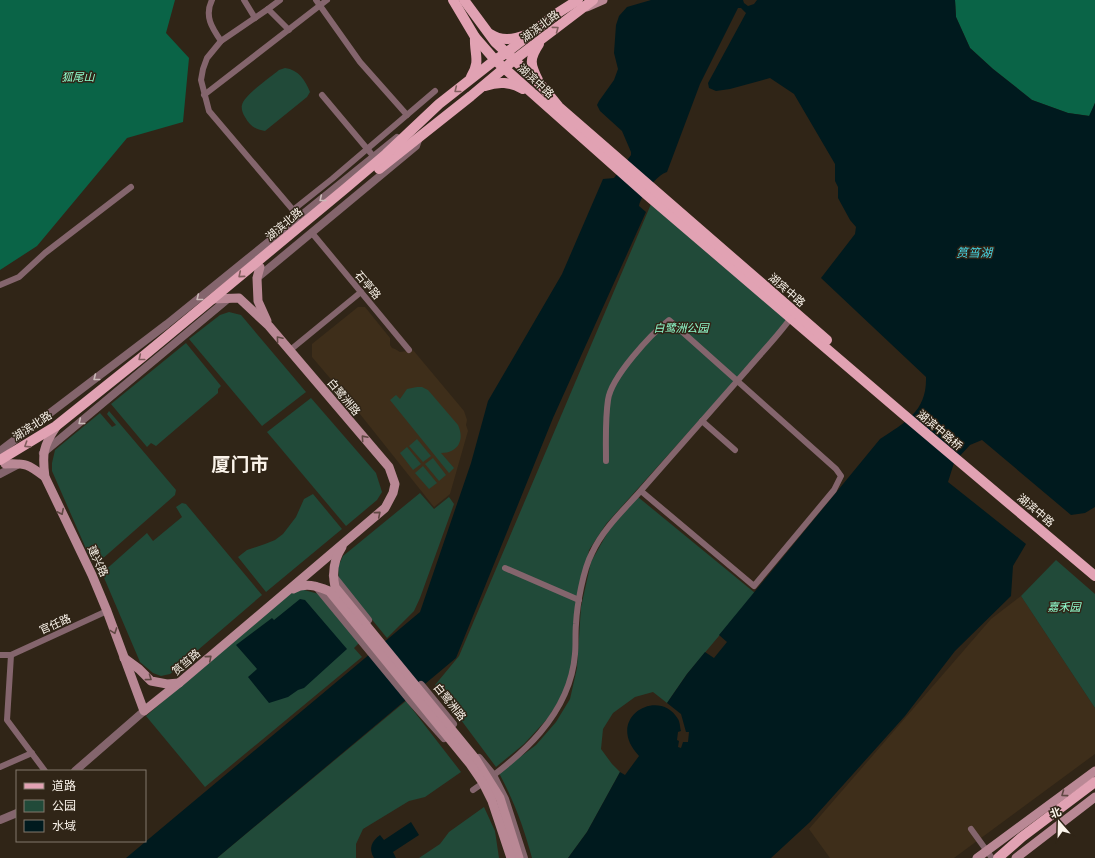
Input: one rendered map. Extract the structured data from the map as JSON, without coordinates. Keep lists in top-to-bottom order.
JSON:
{
  "streets": {
    "main road": [
      "湖滨北路",
      "湖滨中路",
      "湖宾中路",
      "白鹭洲路",
      "湖滨中路桥",
      "建兴路",
      "筼筜路"
    ],
    "street": ["石亭路", "官任路"]
  },
  "crossings": [
    ["湖滨北路", "湖滨中路"],
    ["湖滨北路", "白鹭洲路"],
    ["湖滨北路", "建兴路"],
    ["湖滨中路", "湖宾中路"],
    ["湖滨中路", "湖滨中路桥"],
    ["湖宾中路", "湖滨中路桥"],
    ["白鹭洲路", "筼筜路"],
    ["建兴路", "官任路"],
    ["建兴路", "筼筜路"]
  ],
  "one_way": ["建兴路", "筼筜路"],
  "districts": ["厦门市"],
  "water": ["筼筜湖"],
  "parks": ["狐尾山", "白鹭洲公园", "嘉禾园"],
  "legend": ["道路", "公园", "水域"],
  "north": "top"
}
